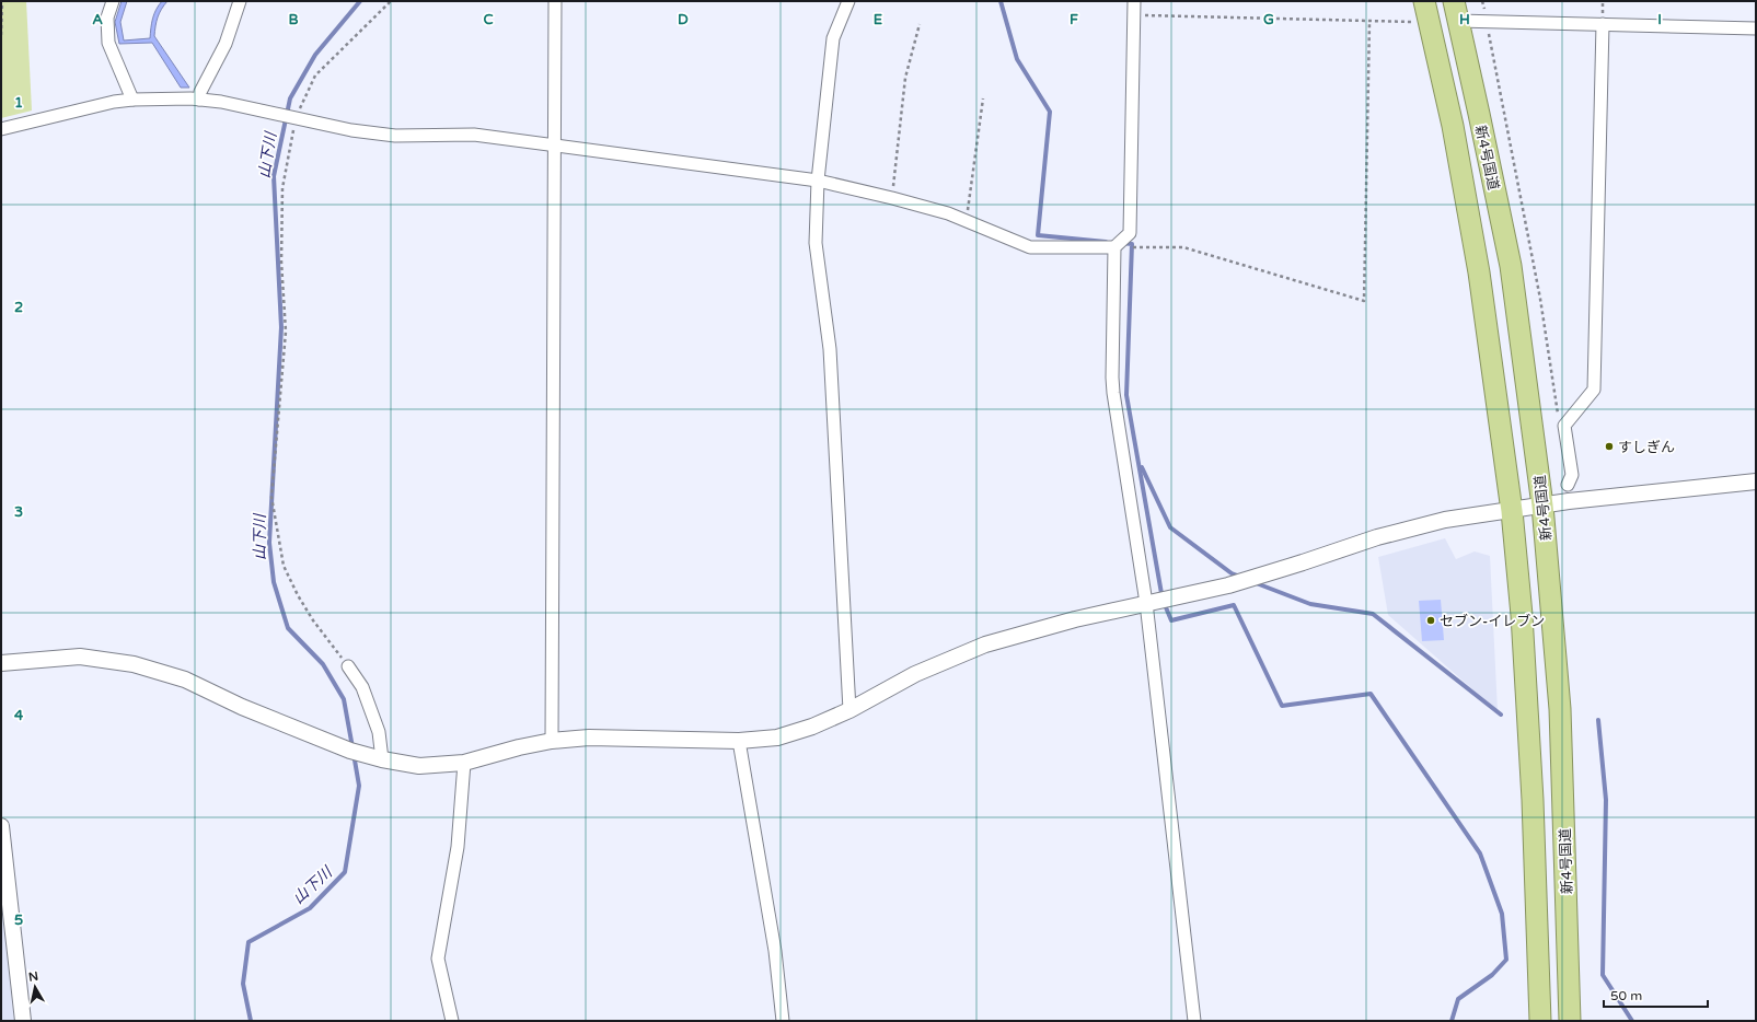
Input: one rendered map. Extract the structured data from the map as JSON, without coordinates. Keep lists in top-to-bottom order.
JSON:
{
  "streets": {
    "highway": ["新4号国道"]
  },
  "water": ["山下川"],
  "places": ["すしぎん", "セブン-イレブン"],
  "scale_bar": "50 m",
  "north": "top",
  "grid": {
    "columns": [
      "A",
      "B",
      "C",
      "D",
      "E",
      "F",
      "G",
      "H",
      "I"
    ],
    "rows": [
      "1",
      "2",
      "3",
      "4",
      "5"
    ]
  }
}
